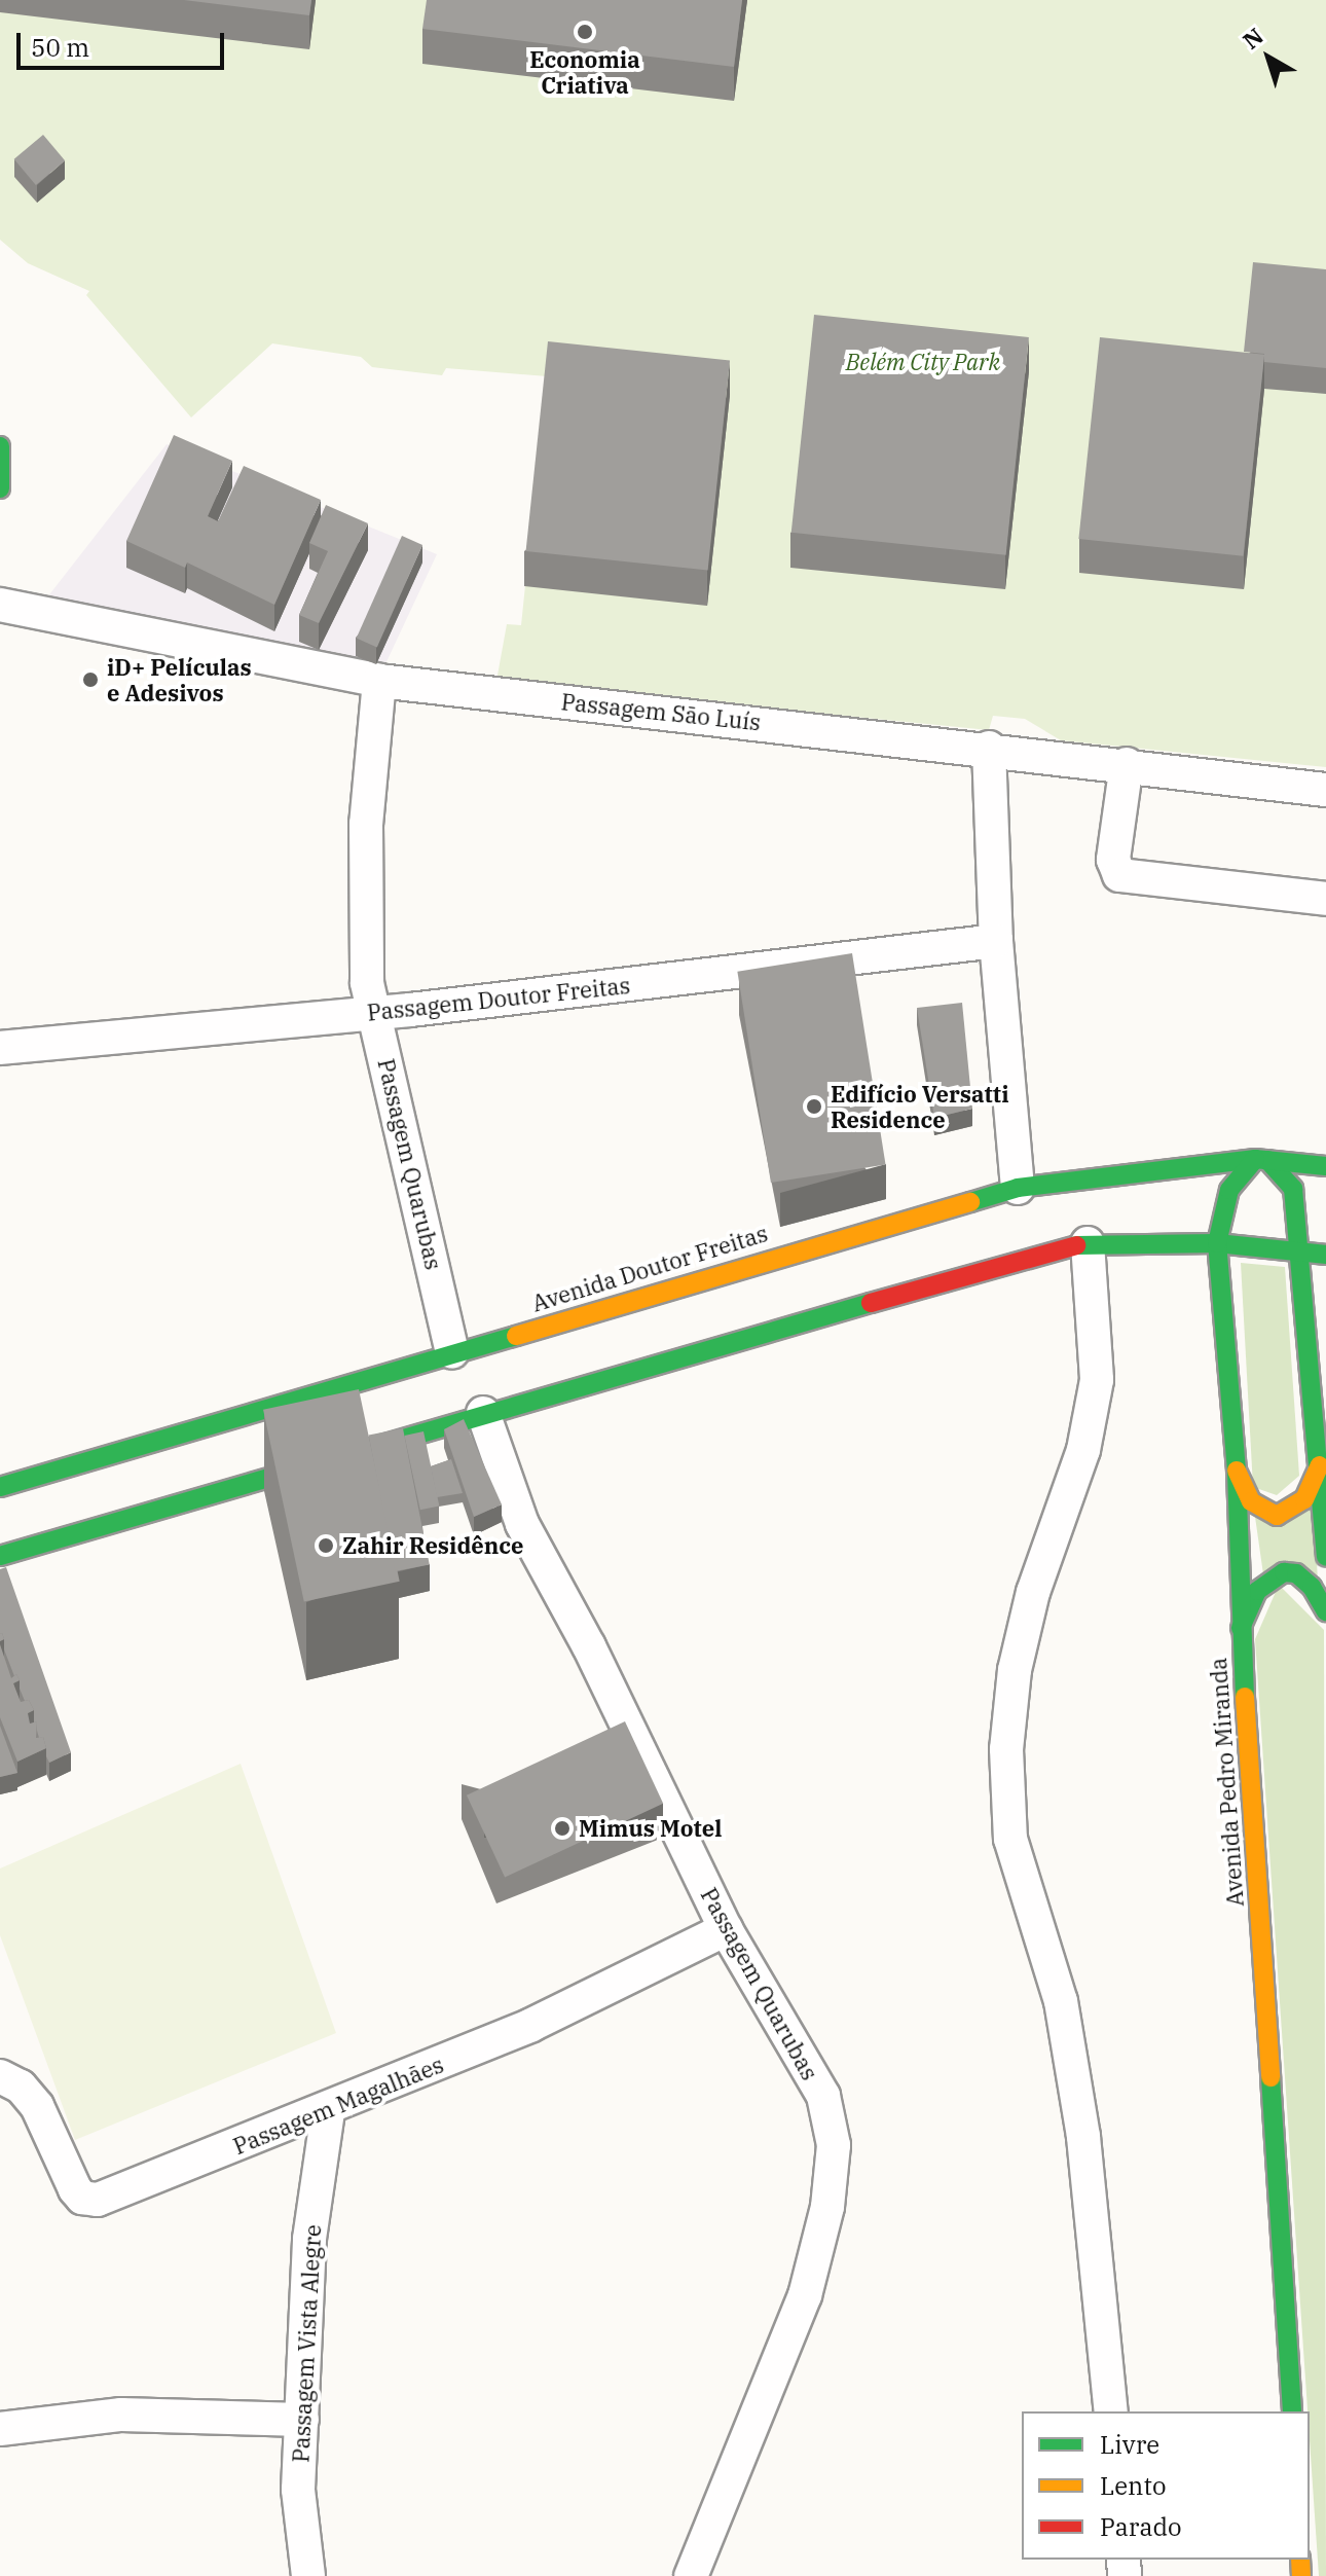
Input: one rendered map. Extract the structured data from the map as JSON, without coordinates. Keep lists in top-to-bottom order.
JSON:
{
  "streets": {
    "main road": ["Avenida Doutor Freitas", "Avenida Pedro Miranda"],
    "street": [
      "Passagem São Luís",
      "Passagem Doutor Freitas",
      "Passagem Quarubas",
      "Passagem Magalhães",
      "Passagem Vista Alegre"
    ]
  },
  "crossings": [
    ["Passagem São Luís", "Passagem Quarubas"],
    ["Passagem Doutor Freitas", "Passagem Quarubas"],
    ["Passagem Quarubas", "Avenida Doutor Freitas"],
    ["Passagem Quarubas", "Passagem Magalhães"],
    ["Avenida Doutor Freitas", "Avenida Pedro Miranda"],
    ["Passagem Magalhães", "Passagem Vista Alegre"]
  ],
  "parks": ["Belém City Park"],
  "places": [
    "Economia Criativa",
    "iD+ Películas e Adesivos",
    "Edifício Versatti Residence",
    "Zahir Residênce",
    "Mimus Motel"
  ],
  "legend": ["Livre", "Lento", "Parado"],
  "scale_bar": "50 m",
  "north": "top left"
}
